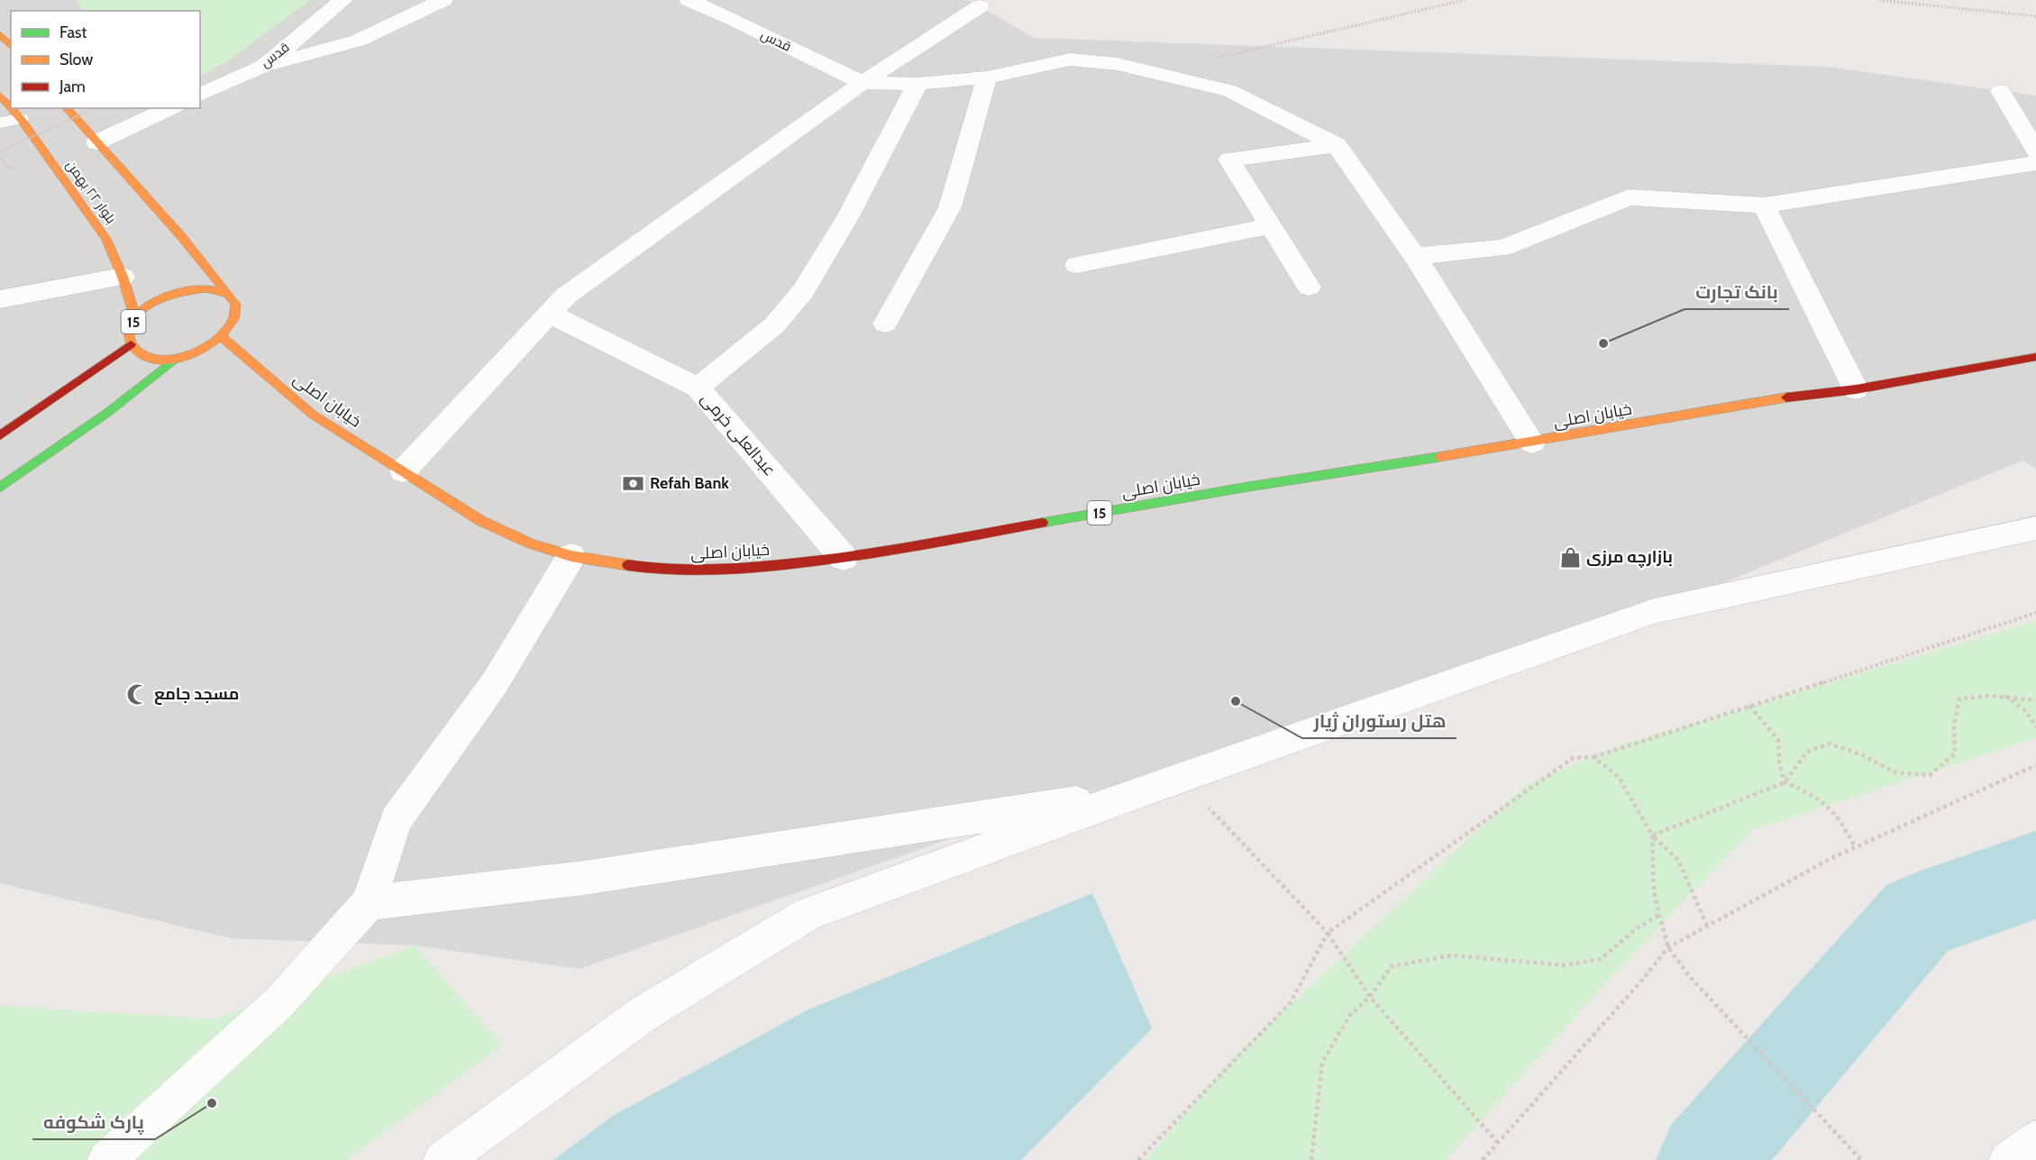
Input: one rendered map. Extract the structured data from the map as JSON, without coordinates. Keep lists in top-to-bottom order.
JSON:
{
  "streets": {
    "main road": ["بلوار ۲۲ بهمن", "15", "خیابان اصلی"],
    "street": ["قدس", "عبدالعلی خرمی"]
  },
  "crossings": [
    ["بلوار ۲۲ بهمن", "15"],
    ["بلوار ۲۲ بهمن", "خیابان اصلی"],
    ["15", "خیابان اصلی"],
    ["خیابان اصلی", "عبدالعلی خرمی"]
  ],
  "places": {
    "other": ["بانک تجارت", "هتل رستوران ژیار", "پارک شکوفه"],
    "bank": ["Refah Bank"],
    "shop": ["بازارچه مرزی"],
    "mosque": ["مسجد جامع"]
  },
  "legend": ["Fast", "Slow", "Jam"]
}
